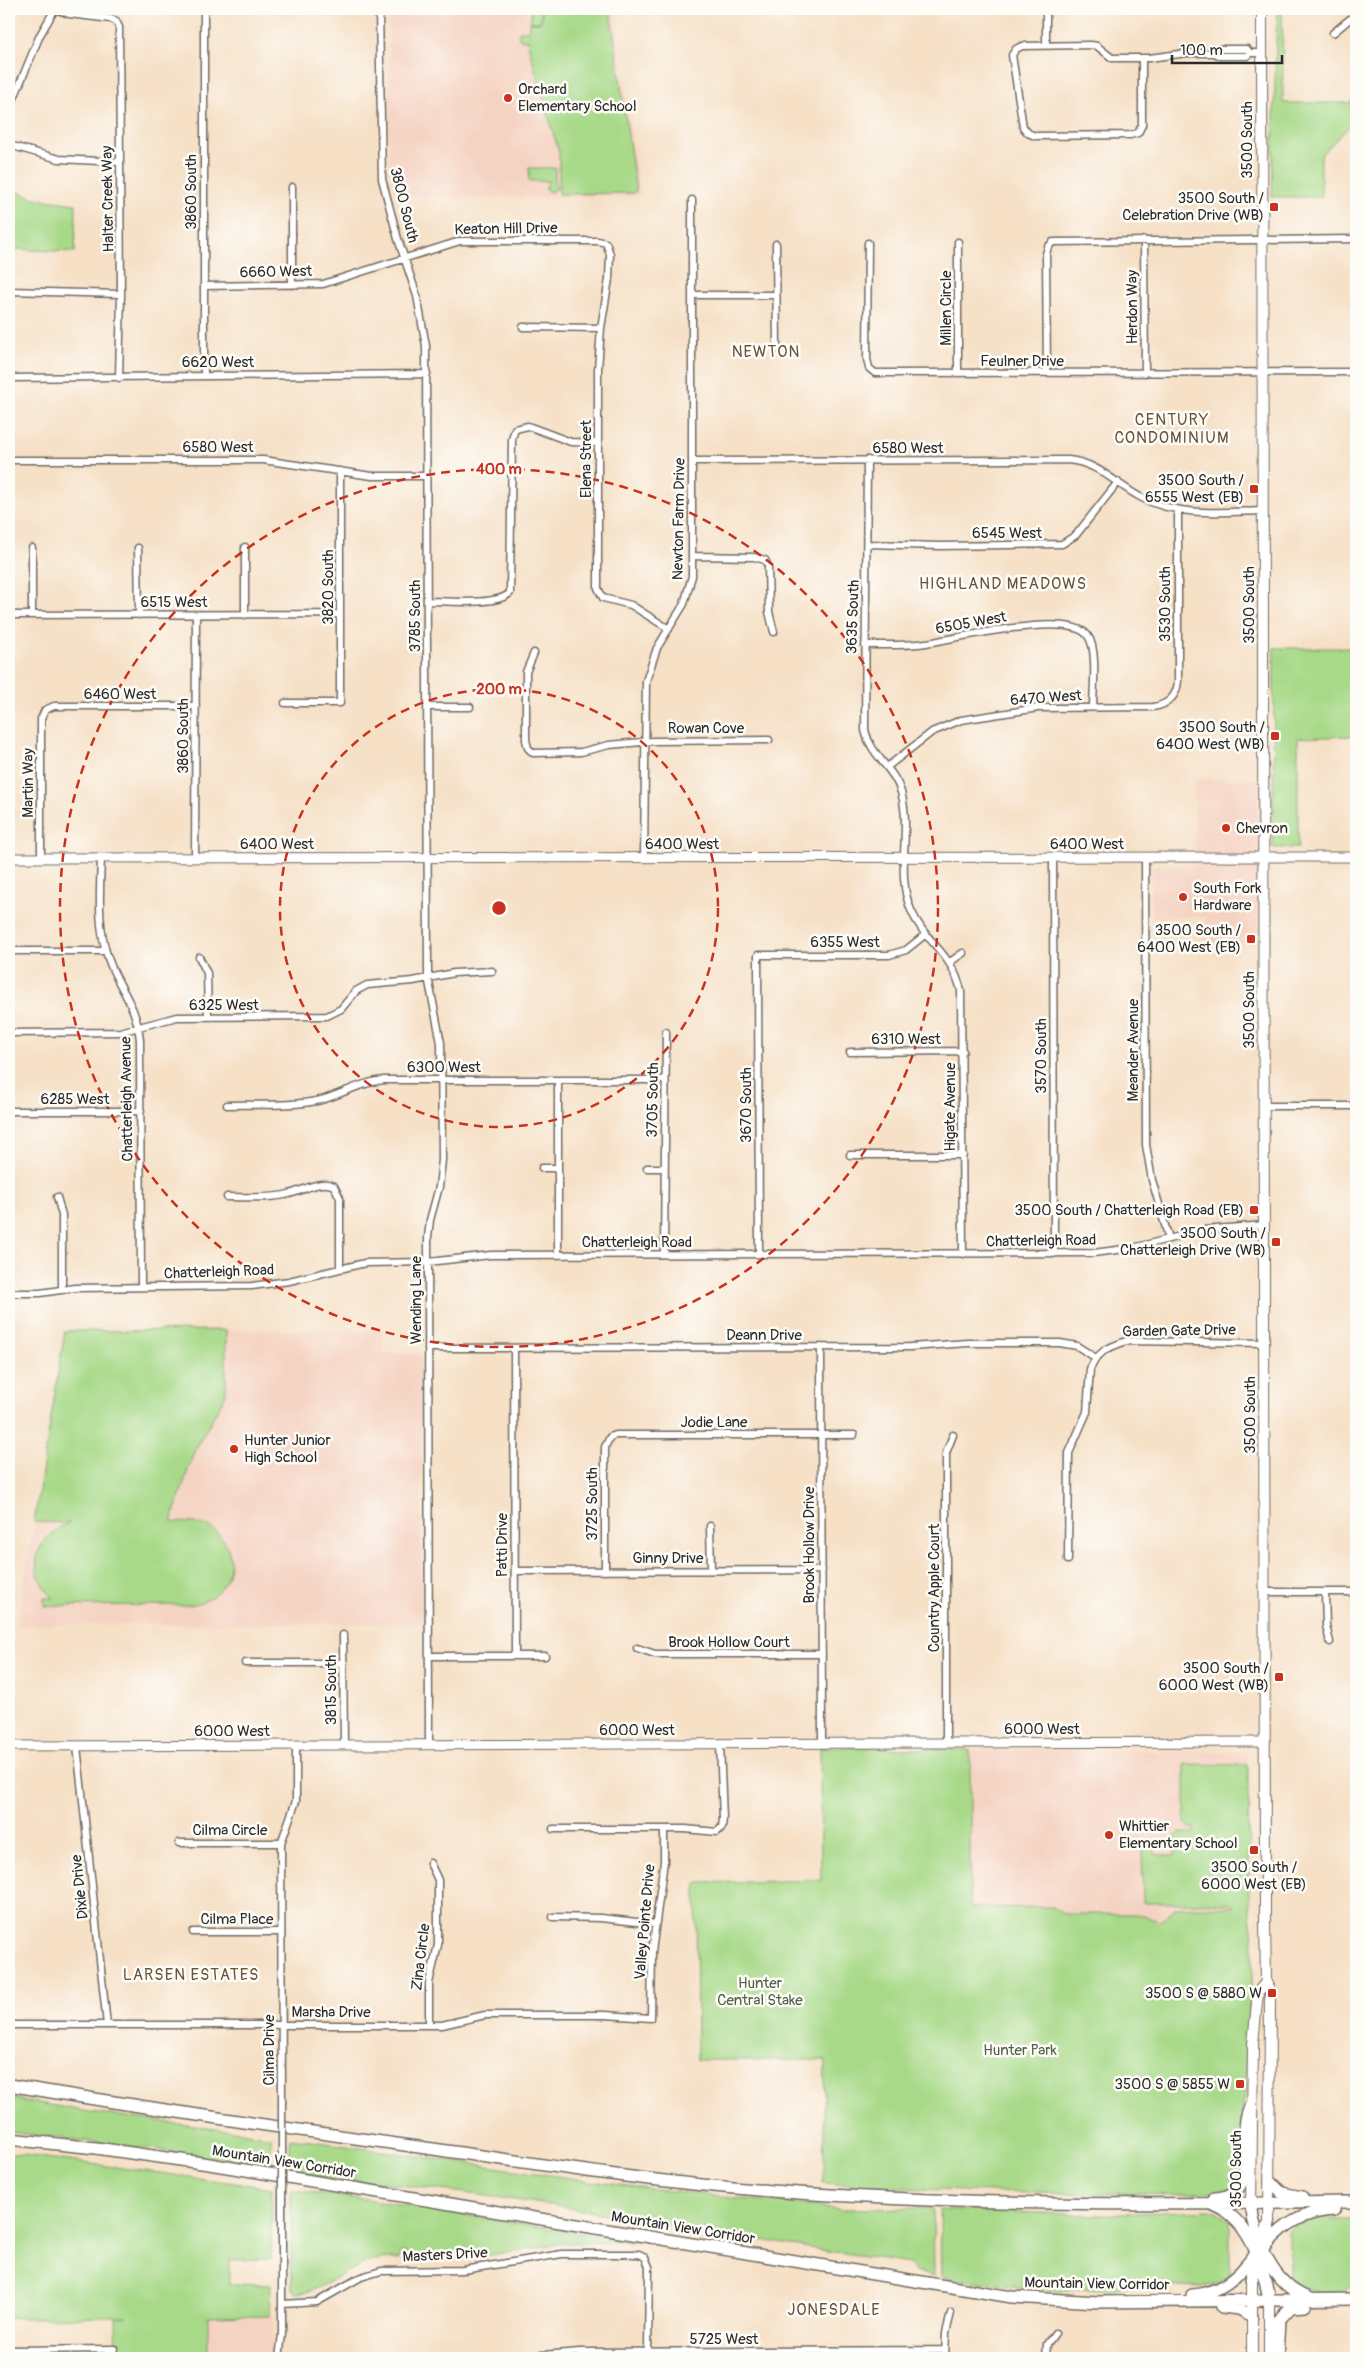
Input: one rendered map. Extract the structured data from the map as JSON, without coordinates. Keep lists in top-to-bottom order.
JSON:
{
  "streets": {
    "highway": ["Mountain View Corridor"],
    "main road": ["3500 South"],
    "street": [
      "3860 South",
      "Halter Creek Way",
      "3800 South",
      "Keaton Hill Drive",
      "6660 West",
      "Herdon Way",
      "Millen Circle",
      "Feulner Drive",
      "6620 West",
      "6580 West",
      "Elena Street",
      "Newton Farm Drive",
      "6545 West",
      "3820 South",
      "6515 West",
      "3530 South",
      "3785 South",
      "3635 South",
      "6505 West",
      "6460 West",
      "6470 West",
      "Rowan Cove",
      "Martin Way",
      "6400 West",
      "6355 West",
      "6325 West",
      "6310 West",
      "Meander Avenue",
      "3570 South",
      "6300 West",
      "6285 West",
      "Chatterleigh Avenue",
      "3705 South",
      "3670 South",
      "Higate Avenue",
      "Chatterleigh Road",
      "Wending Lane",
      "Garden Gate Drive",
      "Deann Drive",
      "Jodie Lane",
      "3725 South",
      "Patti Drive",
      "Brook Hollow Drive",
      "Ginny Drive",
      "Country Apple Court",
      "Brook Hollow Court",
      "3815 South",
      "6000 West",
      "Cilma Circle",
      "Dixie Drive",
      "Cilma Place",
      "Valley Pointe Drive",
      "Zina Circle",
      "Marsha Drive",
      "Cilma Drive",
      "Masters Drive",
      "5725 West"
    ]
  },
  "crossings": [
    ["3500 South", "Feulner Drive"],
    ["3500 South", "6580 West"],
    ["3500 South", "6400 West"],
    ["3500 South", "Chatterleigh Road"],
    ["3500 South", "Garden Gate Drive"],
    ["3500 South", "6000 West"],
    ["3860 South", "6660 West"],
    ["3860 South", "6620 West"],
    ["3860 South", "6515 West"],
    ["3860 South", "6460 West"],
    ["3860 South", "6400 West"],
    ["Halter Creek Way", "6620 West"],
    ["3800 South", "Keaton Hill Drive"],
    ["3800 South", "6660 West"],
    ["3800 South", "6620 West"],
    ["3800 South", "3785 South"],
    ["Keaton Hill Drive", "6660 West"],
    ["Keaton Hill Drive", "Elena Street"],
    ["Herdon Way", "Feulner Drive"],
    ["Millen Circle", "Feulner Drive"],
    ["6620 West", "3785 South"],
    ["6580 West", "Newton Farm Drive"],
    ["6580 West", "6545 West"],
    ["6580 West", "3820 South"],
    ["6580 West", "3530 South"],
    ["6580 West", "3785 South"],
    ["6580 West", "3635 South"],
    ["Elena Street", "Newton Farm Drive"],
    ["Newton Farm Drive", "Rowan Cove"],
    ["Newton Farm Drive", "6400 West"],
    ["6545 West", "3635 South"],
    ["3820 South", "6515 West"],
    ["3530 South", "6470 West"],
    ["3785 South", "6400 West"],
    ["3785 South", "Wending Lane"],
    ["3635 South", "6505 West"],
    ["3635 South", "6470 West"],
    ["3635 South", "6400 West"],
    ["3635 South", "Higate Avenue"],
    ["6505 West", "6470 West"],
    ["6460 West", "Martin Way"],
    ["Martin Way", "6400 West"],
    ["6400 West", "Meander Avenue"],
    ["6400 West", "3570 South"],
    ["6400 West", "Chatterleigh Avenue"],
    ["6400 West", "Higate Avenue"],
    ["6400 West", "Wending Lane"],
    ["6355 West", "3670 South"],
    ["6355 West", "Higate Avenue"],
    ["6325 West", "Chatterleigh Avenue"],
    ["6325 West", "Wending Lane"],
    ["6310 West", "Higate Avenue"],
    ["Meander Avenue", "Chatterleigh Road"],
    ["3570 South", "Chatterleigh Road"],
    ["6300 West", "3705 South"],
    ["6300 West", "Wending Lane"],
    ["6285 West", "Chatterleigh Avenue"],
    ["Chatterleigh Avenue", "Chatterleigh Road"],
    ["3705 South", "Chatterleigh Road"],
    ["3670 South", "Chatterleigh Road"],
    ["Higate Avenue", "Chatterleigh Road"],
    ["Chatterleigh Road", "Wending Lane"],
    ["Wending Lane", "Deann Drive"],
    ["Wending Lane", "6000 West"],
    ["Garden Gate Drive", "Deann Drive"],
    ["Deann Drive", "Patti Drive"],
    ["Deann Drive", "Brook Hollow Drive"],
    ["Jodie Lane", "3725 South"],
    ["Jodie Lane", "Brook Hollow Drive"],
    ["3725 South", "Ginny Drive"],
    ["Patti Drive", "Ginny Drive"],
    ["Brook Hollow Drive", "Ginny Drive"],
    ["Brook Hollow Drive", "Brook Hollow Court"],
    ["Brook Hollow Drive", "6000 West"],
    ["Country Apple Court", "6000 West"],
    ["3815 South", "6000 West"],
    ["6000 West", "Dixie Drive"],
    ["6000 West", "Cilma Drive"],
    ["Cilma Circle", "Cilma Drive"],
    ["Dixie Drive", "Marsha Drive"],
    ["Cilma Place", "Cilma Drive"],
    ["Valley Pointe Drive", "Marsha Drive"],
    ["Zina Circle", "Marsha Drive"],
    ["Marsha Drive", "Cilma Drive"],
    ["Cilma Drive", "Masters Drive"],
    ["Masters Drive", "5725 West"]
  ],
  "districts": [
    "NEWTON",
    "CENTURY CONDOMINIUM",
    "HIGHLAND MEADOWS",
    "LARSEN ESTATES",
    "JONESDALE"
  ],
  "parks": ["Hunter Central Stake", "Hunter Park"],
  "places": {
    "other": [
      "Orchard Elementary School",
      "Chevron",
      "South Fork Hardware",
      "Hunter Junior High School",
      "Whittier Elementary School"
    ],
    "transit": [
      "3500 South / Celebration Drive (WB)",
      "3500 South / 6555 West (EB)",
      "3500 South / 6400 West (WB)",
      "3500 South / 6400 West (EB)",
      "3500 South / Chatterleigh Road (EB)",
      "3500 South / Chatterleigh Drive (WB)",
      "3500 South / 6000 West (WB)",
      "3500 South / 6000 West (EB)",
      "3500 S @ 5880 W",
      "3500 S @ 5855 W"
    ]
  },
  "scale_bar": "100 m",
  "rings": ["400 m", "200 m"]
}
